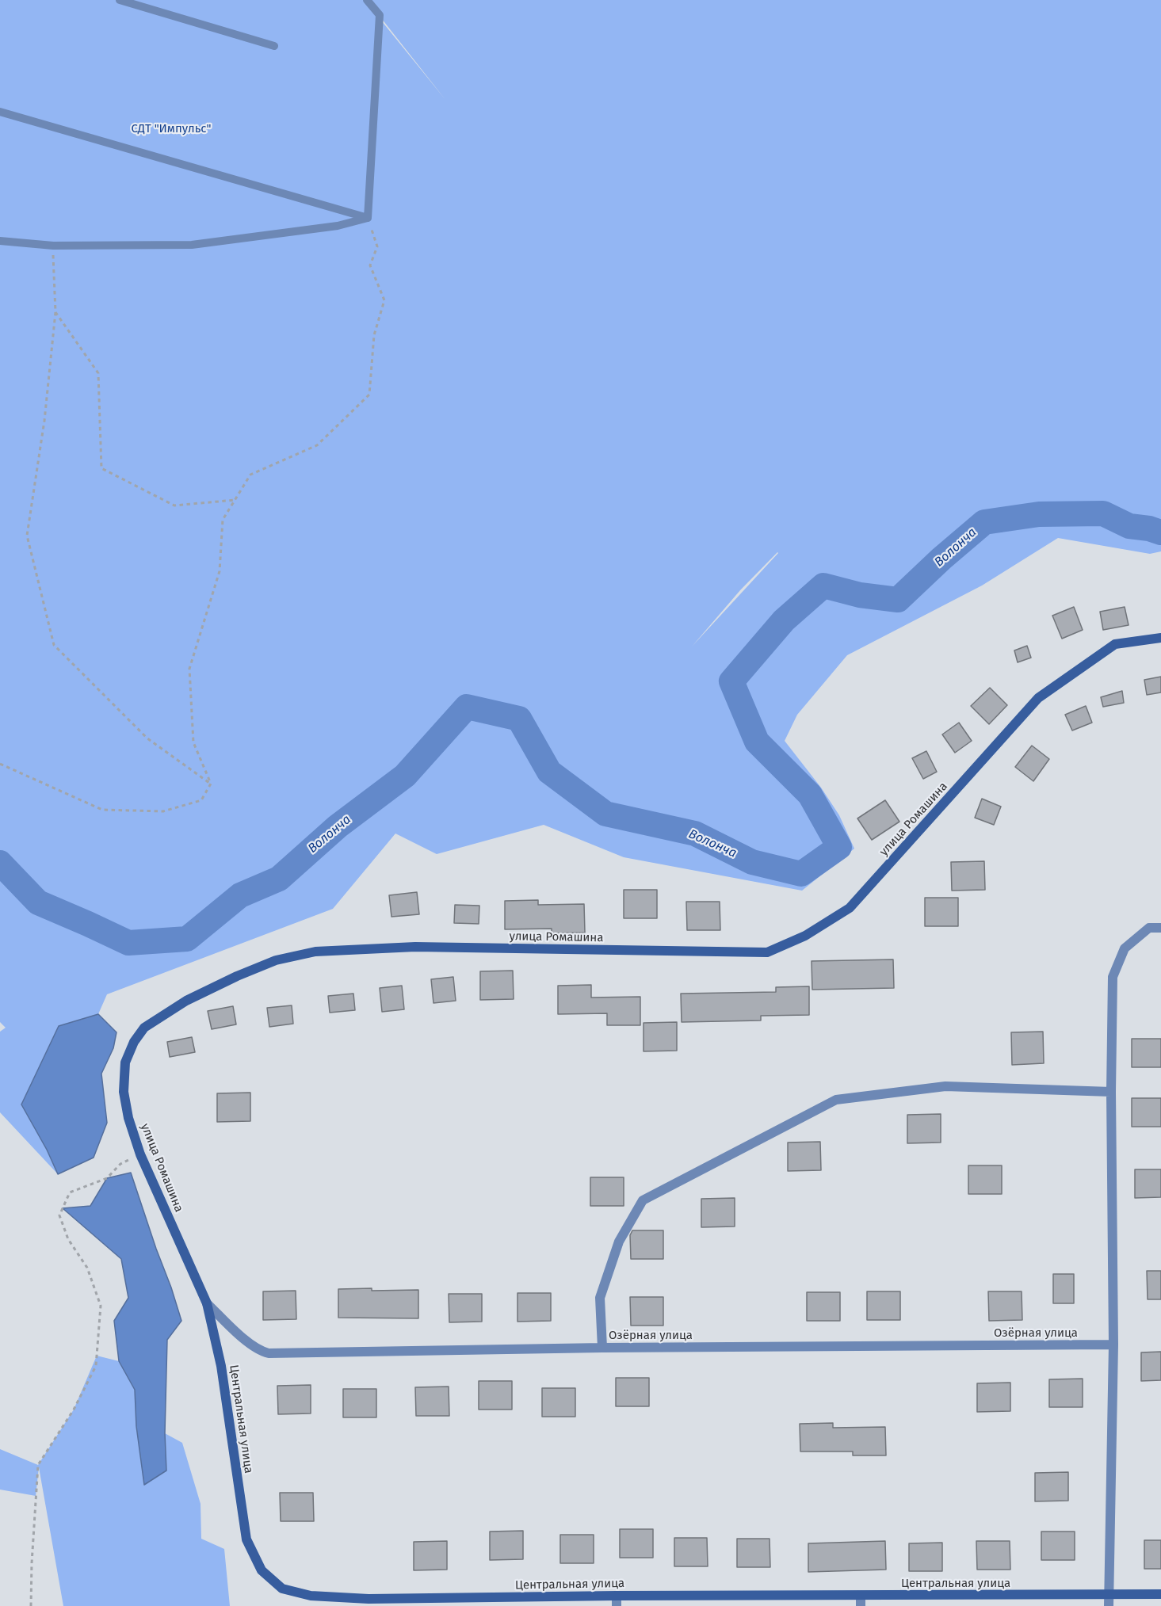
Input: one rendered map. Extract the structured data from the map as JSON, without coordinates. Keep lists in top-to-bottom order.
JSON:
{
  "streets": {
    "street": ["улица Ромашина", "Озёрная улица", "Центральная улица"]
  },
  "crossings": [
    ["улица Ромашина", "Озёрная улица"],
    ["улица Ромашина", "Центральная улица"],
    ["Озёрная улица", "Центральная улица"]
  ],
  "water": ["Волонча"],
  "parks": ["СДТ \"Импульс\""]
}
